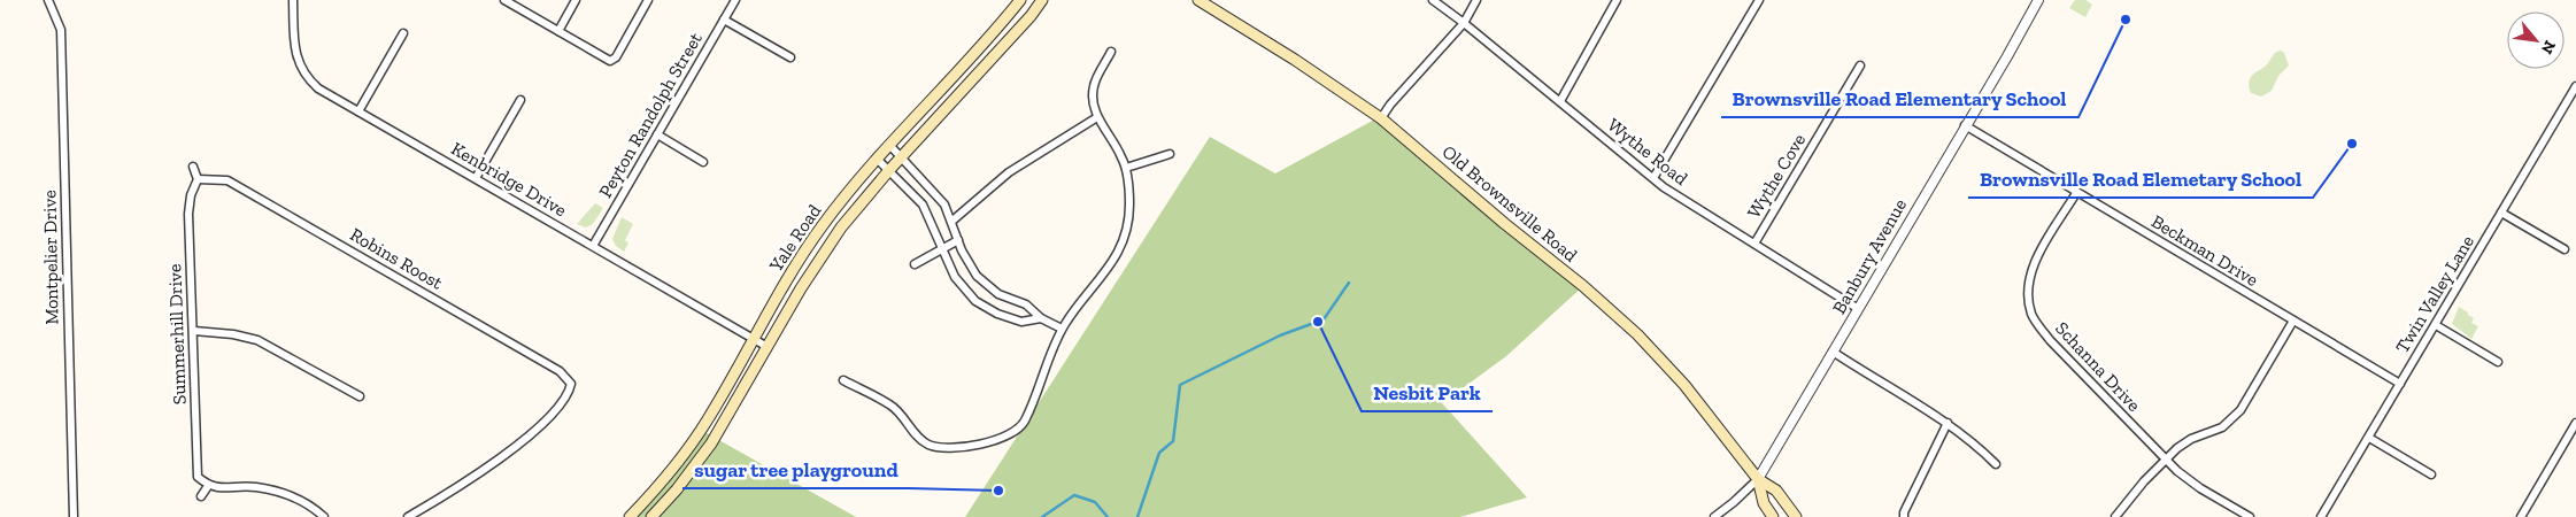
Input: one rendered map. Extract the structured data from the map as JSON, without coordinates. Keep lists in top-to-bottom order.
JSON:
{
  "streets": {
    "main road": ["Old Brownsville Road", "Yale Road"],
    "street": [
      "Peyton Randolph Street",
      "Wythe Road",
      "Wythe Cove",
      "Kenbridge Drive",
      "Beckman Drive",
      "Banbury Avenue",
      "Montpelier Drive",
      "Robins Roost",
      "Twin Valley Lane",
      "Summerhill Drive",
      "Schanna Drive"
    ]
  },
  "crossings": [
    ["Peyton Randolph Street", "Kenbridge Drive"],
    ["Wythe Road", "Wythe Cove"],
    ["Wythe Road", "Banbury Avenue"],
    ["Kenbridge Drive", "Yale Road"],
    ["Old Brownsville Road", "Banbury Avenue"],
    ["Beckman Drive", "Banbury Avenue"],
    ["Beckman Drive", "Twin Valley Lane"],
    ["Beckman Drive", "Schanna Drive"],
    ["Robins Roost", "Summerhill Drive"]
  ],
  "places": [
    "Brownsville Road Elementary School",
    "Brownsville Road Elemetary School",
    "Nesbit Park",
    "sugar tree playground"
  ],
  "north": "bottom right"
}
